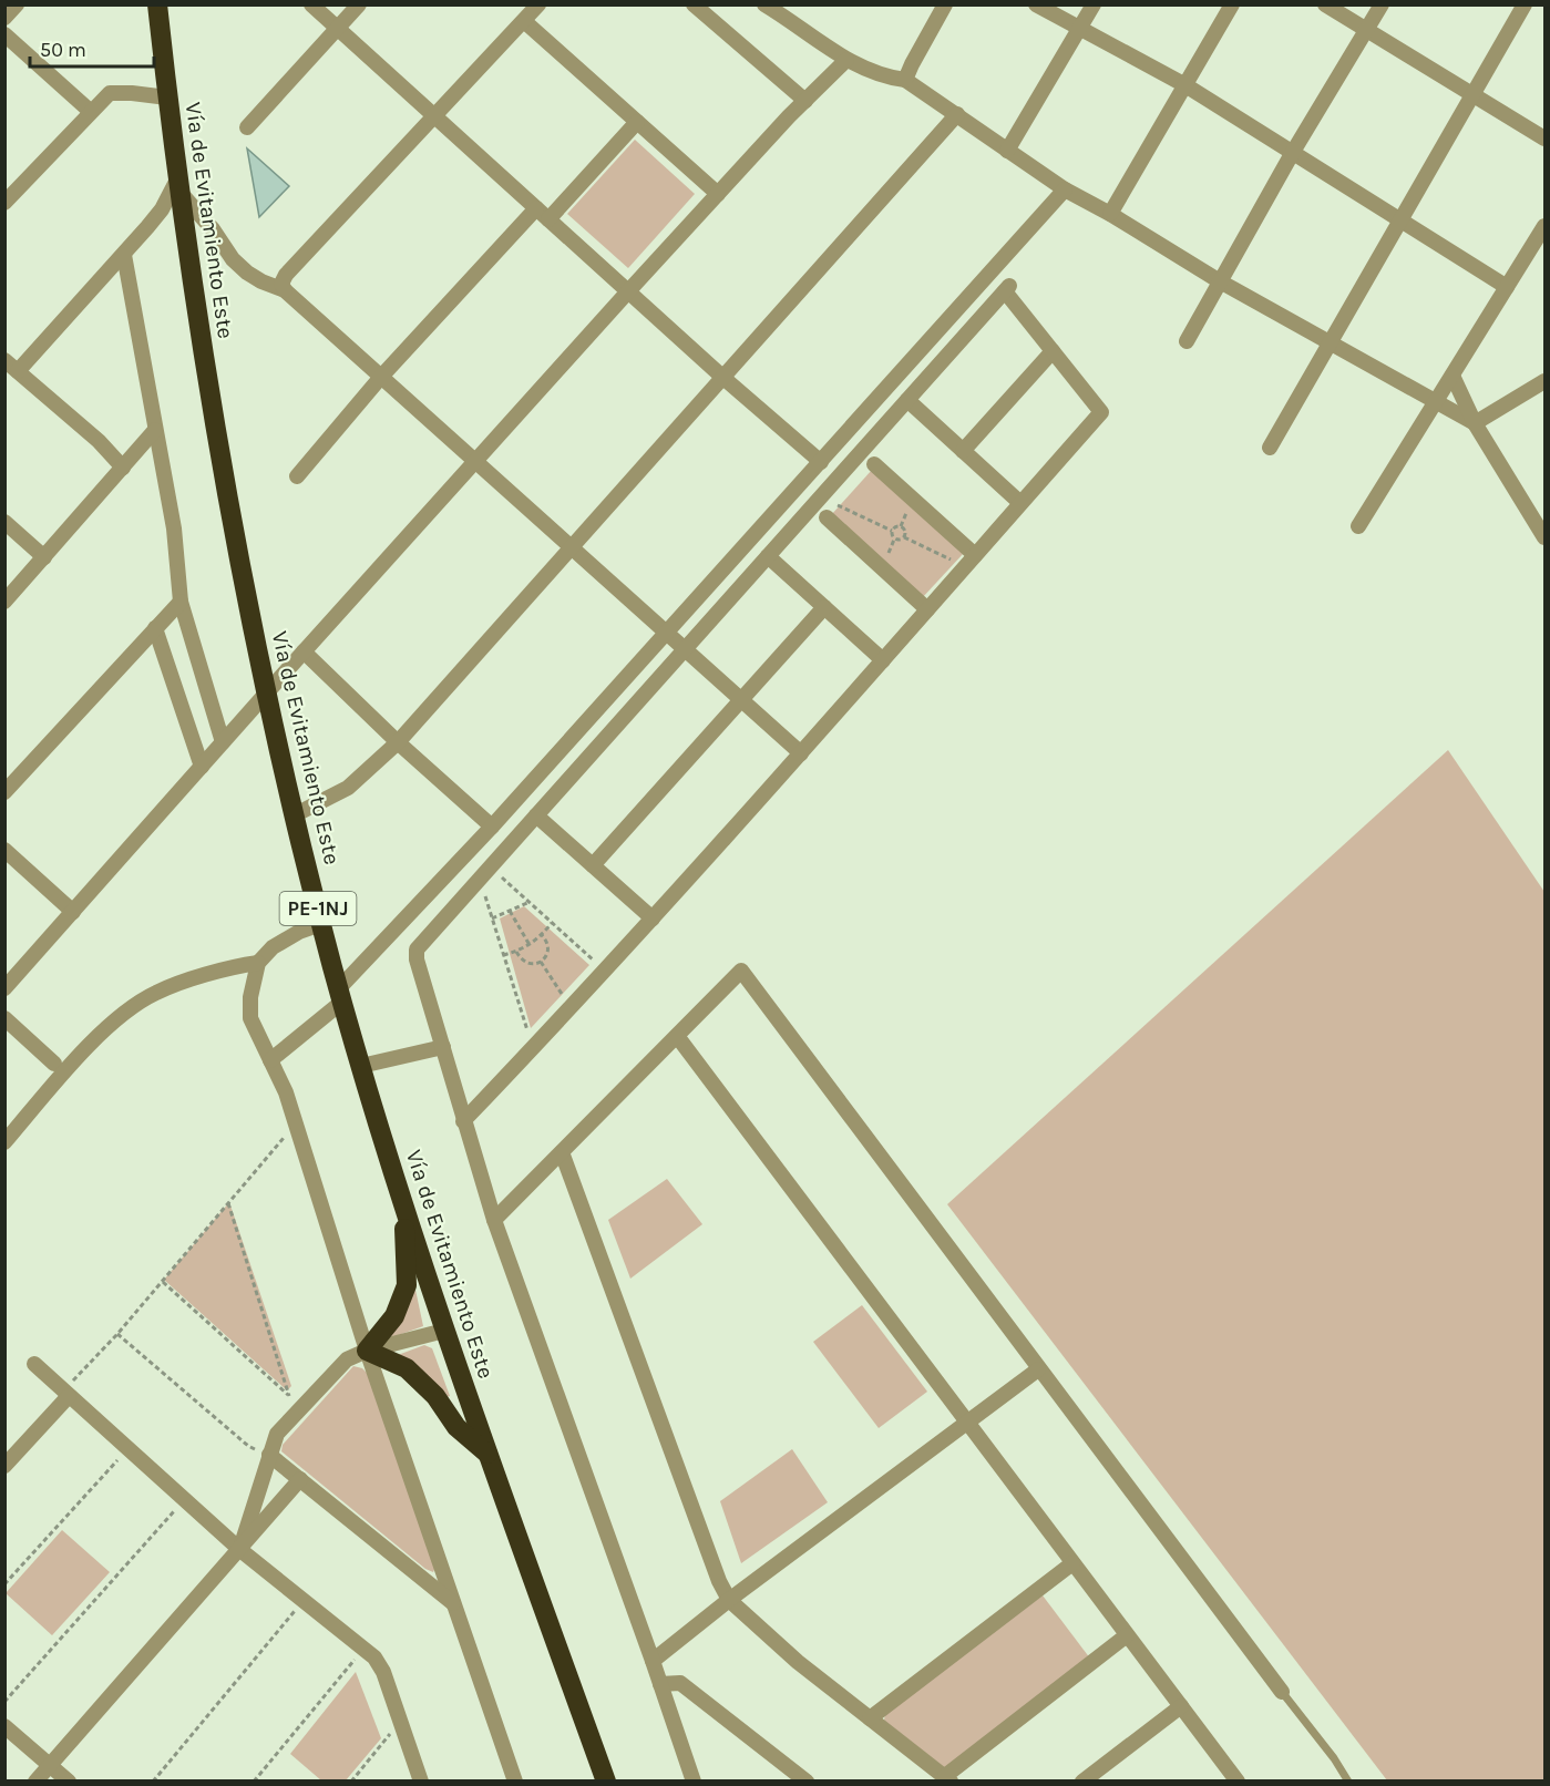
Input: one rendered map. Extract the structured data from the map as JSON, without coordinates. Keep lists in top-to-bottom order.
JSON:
{
  "streets": {
    "highway": ["Vía de Evitamiento Este", "PE-1NJ"]
  },
  "scale_bar": "50 m"
}
